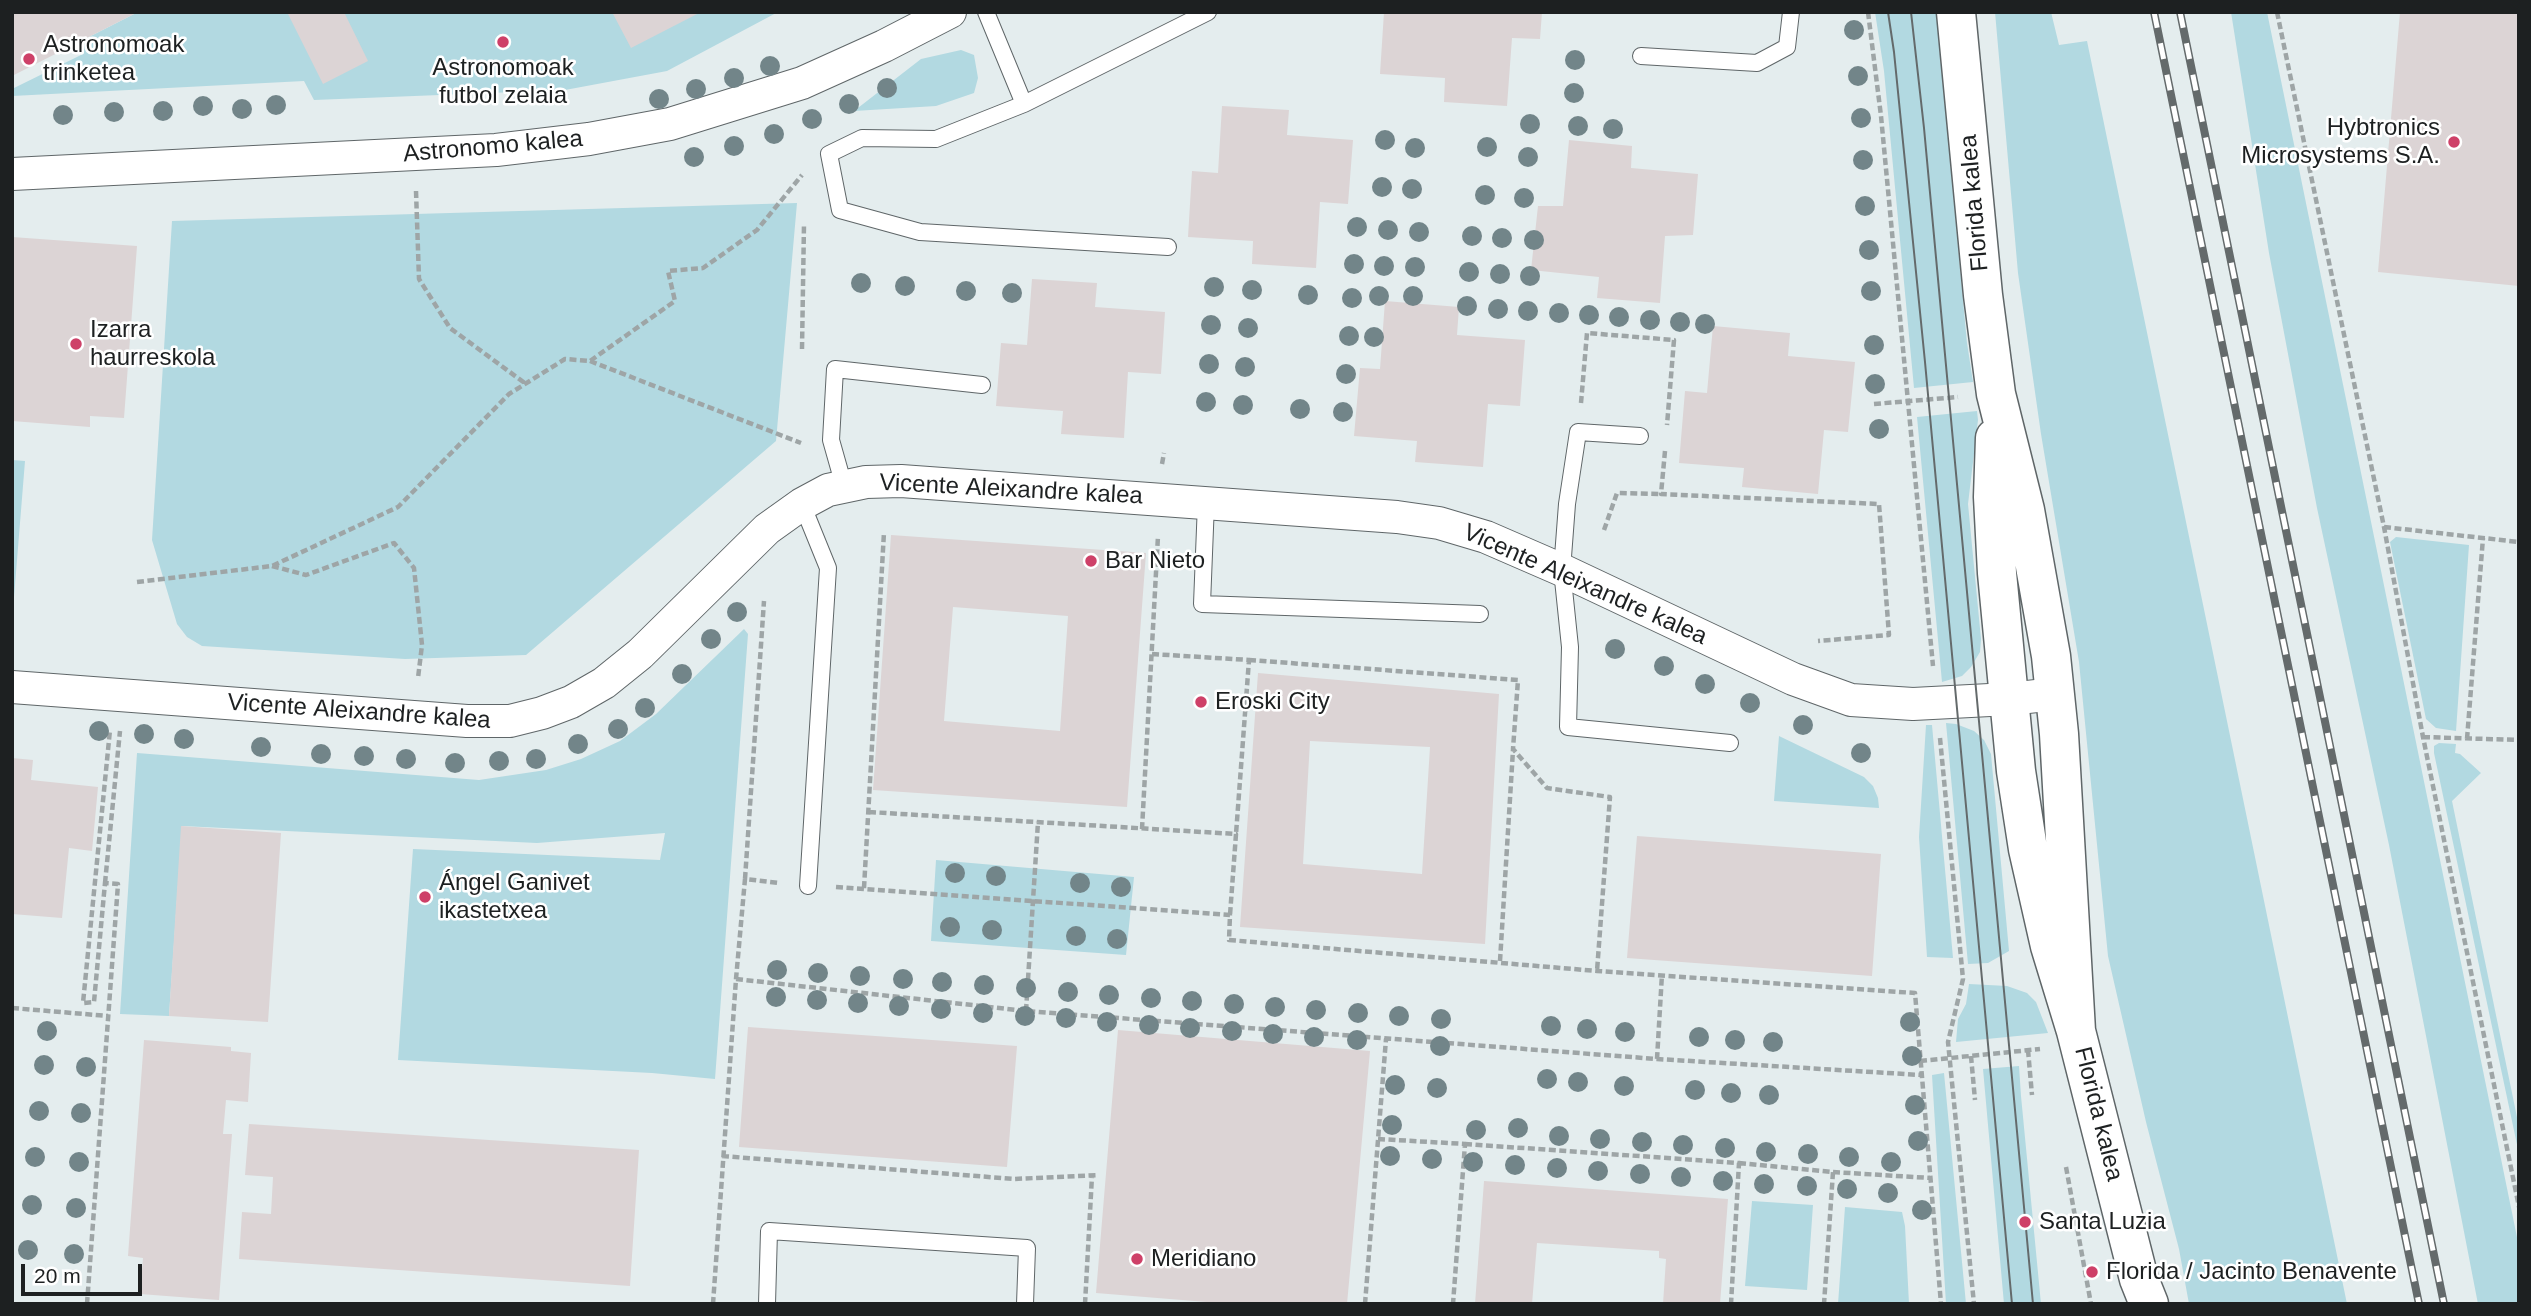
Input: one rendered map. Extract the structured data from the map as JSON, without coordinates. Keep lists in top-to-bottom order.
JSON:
{
  "streets": {
    "main road": ["Florida kalea"],
    "street": ["Astronomo kalea", "Vicente Aleixandre kalea"]
  },
  "places": [
    "Astronomoak futbol zelaia",
    "Astronomoak trinketea",
    "Hybtronics Microsystems S.A.",
    "Izarra haurreskola",
    "Bar Nieto",
    "Eroski City",
    "Ángel Ganivet ikastetxea",
    "Santa Luzia",
    "Meridiano",
    "Florida / Jacinto Benavente"
  ],
  "scale_bar": "20 m"
}
